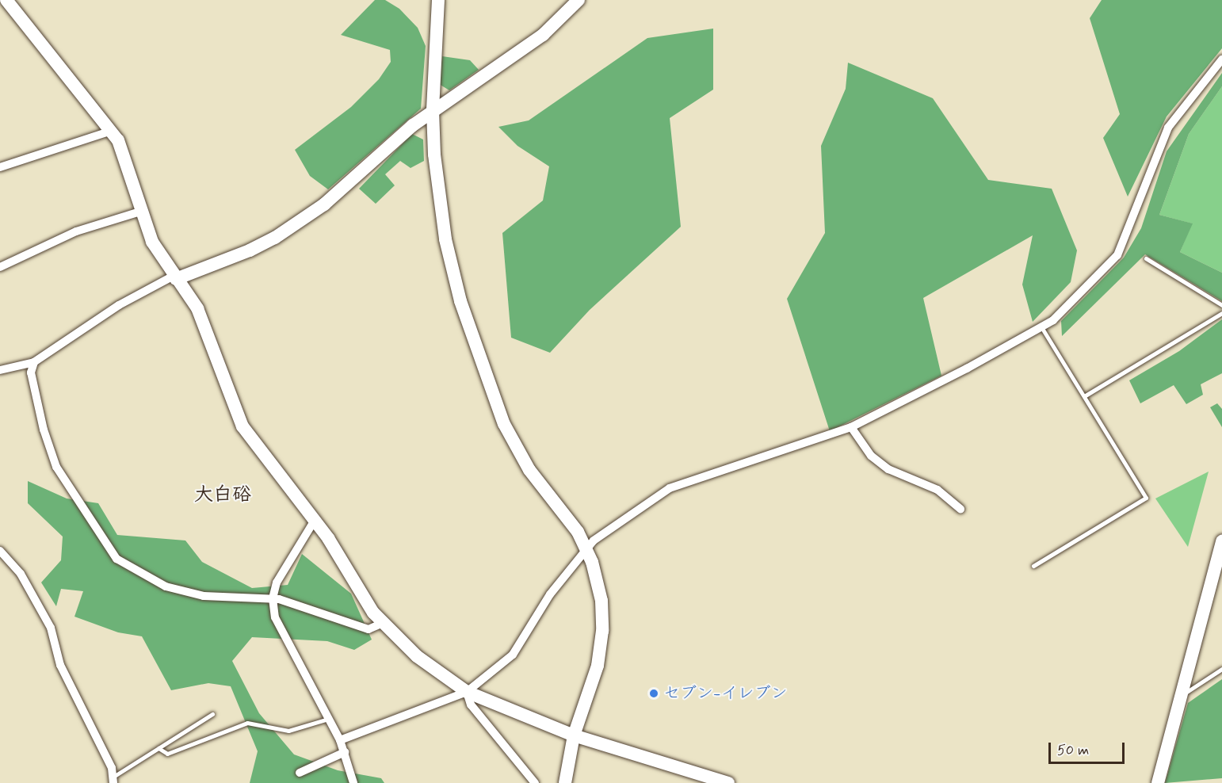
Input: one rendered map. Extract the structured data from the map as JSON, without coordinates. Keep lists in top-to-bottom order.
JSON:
{
  "districts": ["大白硲"],
  "places": ["セブン-イレブン"],
  "scale_bar": "50 m"
}
